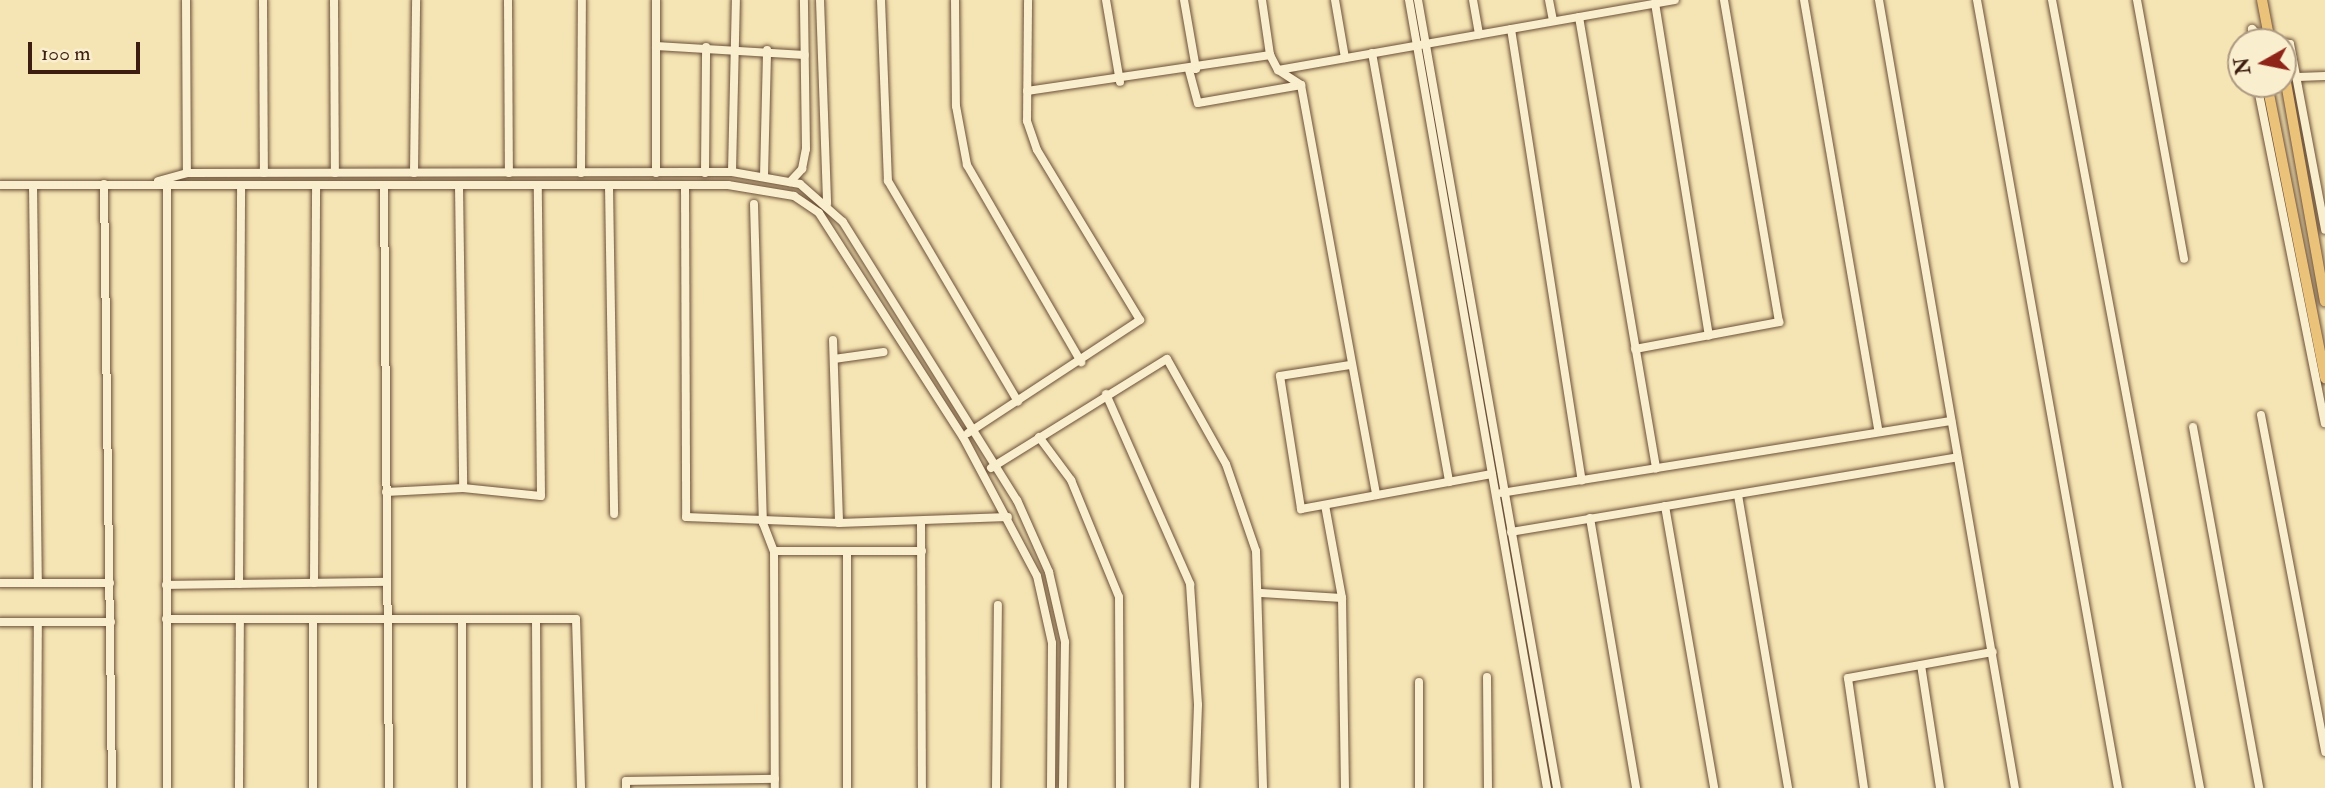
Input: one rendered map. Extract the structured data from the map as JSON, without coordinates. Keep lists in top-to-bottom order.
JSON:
{
  "scale_bar": "100 m",
  "north": "left"
}
